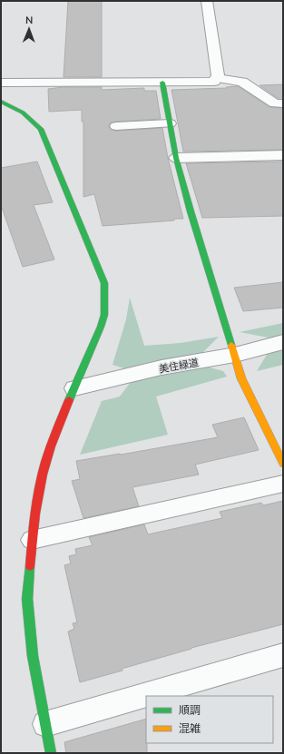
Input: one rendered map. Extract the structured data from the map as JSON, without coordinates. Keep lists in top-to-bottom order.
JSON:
{
  "streets": {
    "street": ["美住緑道"]
  },
  "legend": ["順調", "混雑"],
  "north": "top"
}
